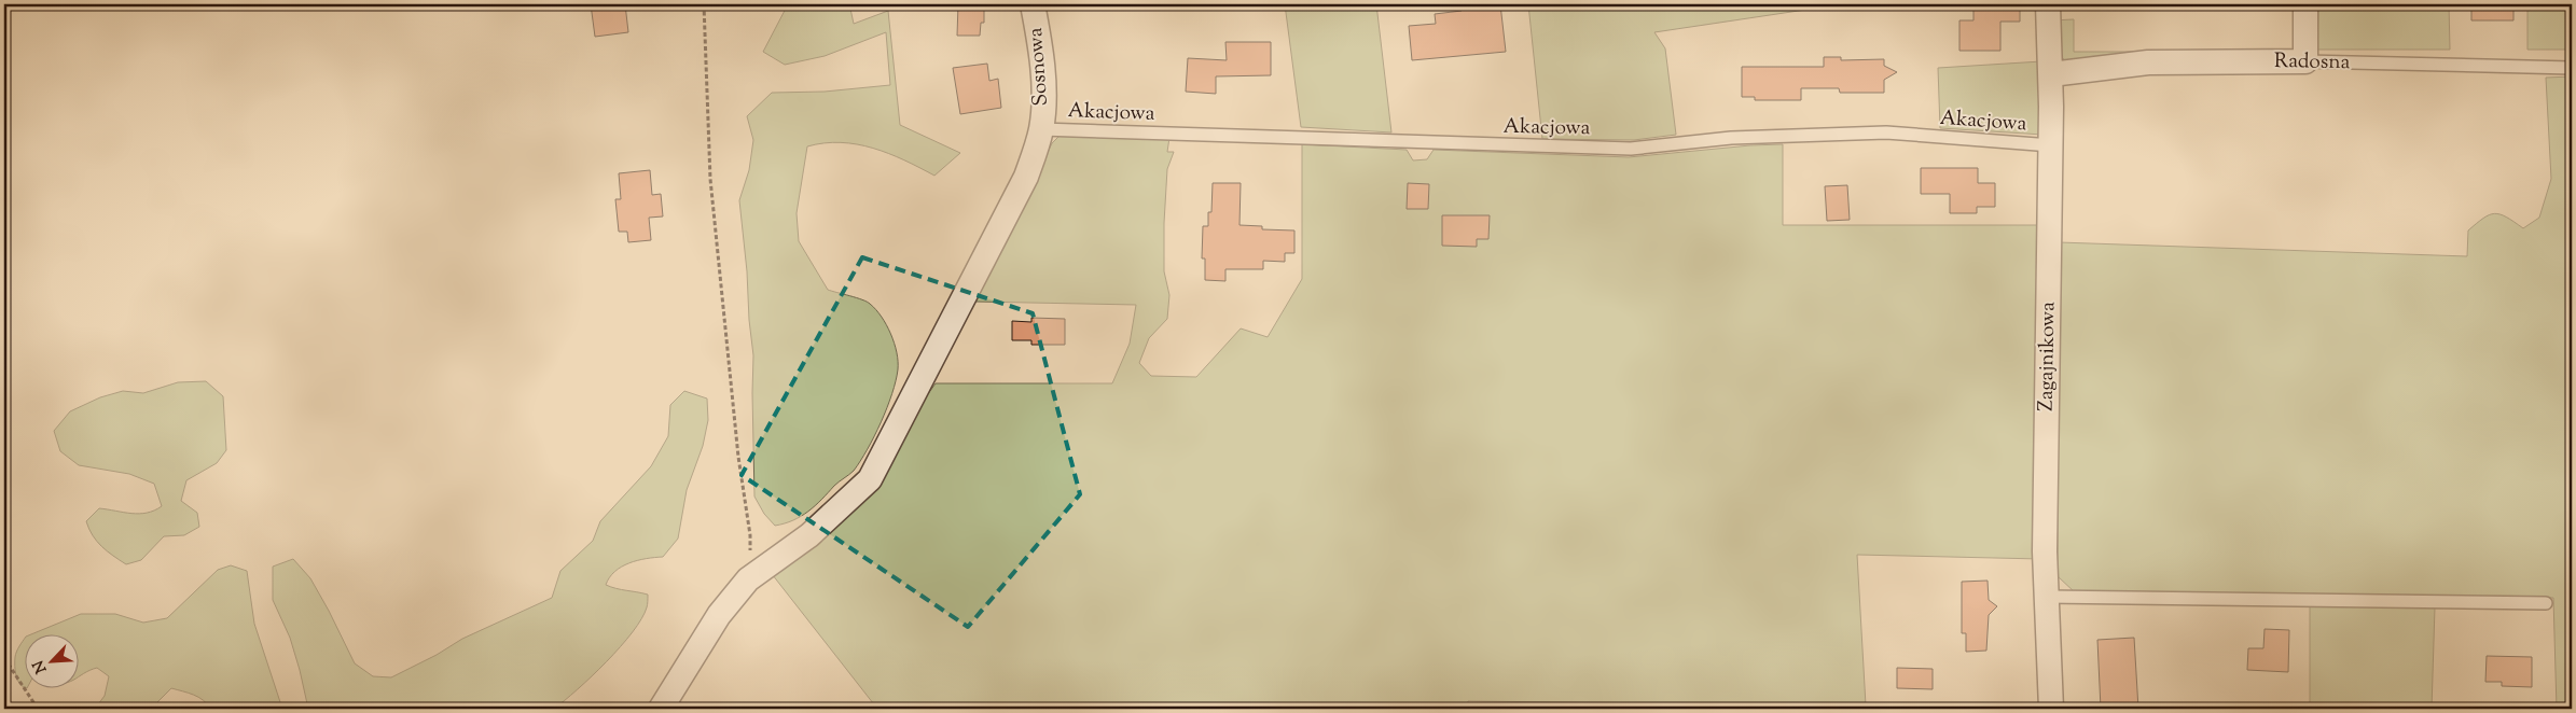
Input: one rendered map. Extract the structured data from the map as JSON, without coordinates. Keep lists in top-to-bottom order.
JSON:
{
  "streets": {
    "street": ["Radosna", "Sosnowa", "Zagajnikowa"],
    "lane": ["Akacjowa"]
  },
  "crossings": [
    ["Radosna", "Zagajnikowa"],
    ["Sosnowa", "Akacjowa"],
    ["Akacjowa", "Zagajnikowa"]
  ],
  "north": "bottom left"
}
